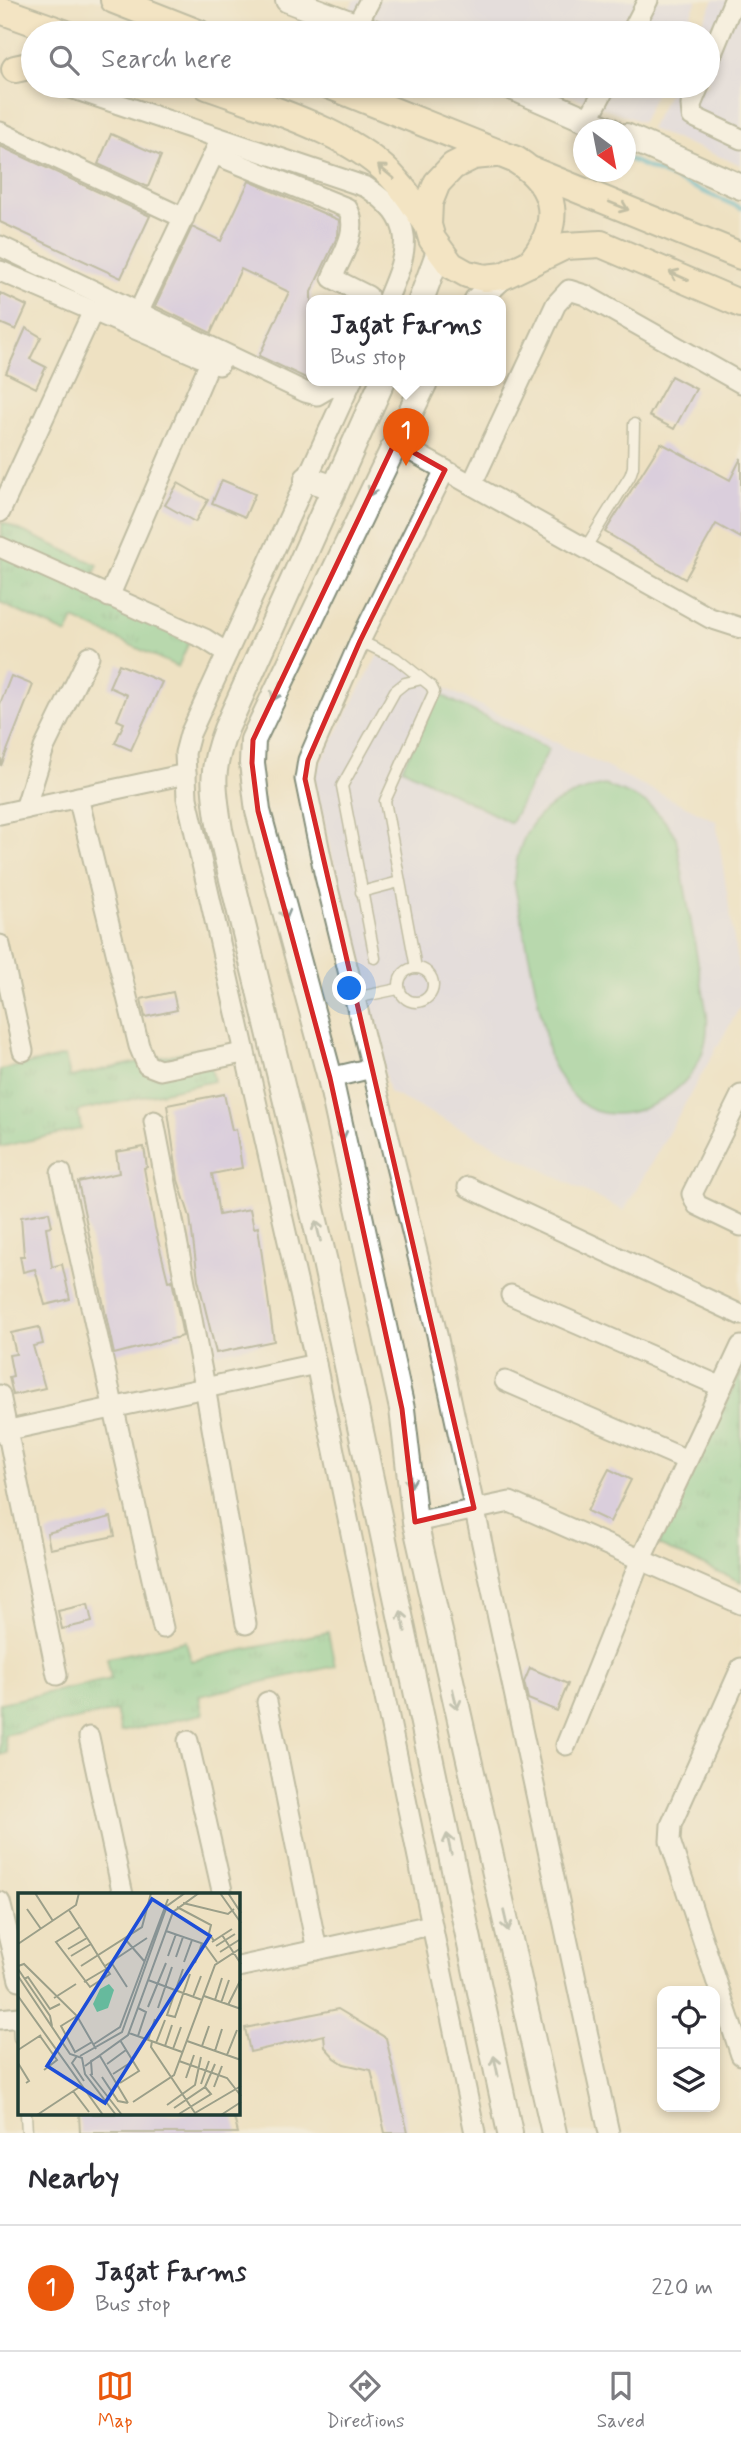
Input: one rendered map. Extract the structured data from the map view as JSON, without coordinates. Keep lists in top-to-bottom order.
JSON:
{
  "north": "bottom right",
  "page": {
    "search": "Search here",
    "popup": ["Jagat Farms", "Bus stop"],
    "pins": "1",
    "heading": "Nearby",
    "list": [
      {
        "mark": "1",
        "name": "Jagat Farms",
        "note": "Bus stop",
        "value": "220 m"
      }
    ],
    "nav": ["Map", "Directions", "Saved"]
  }
}
